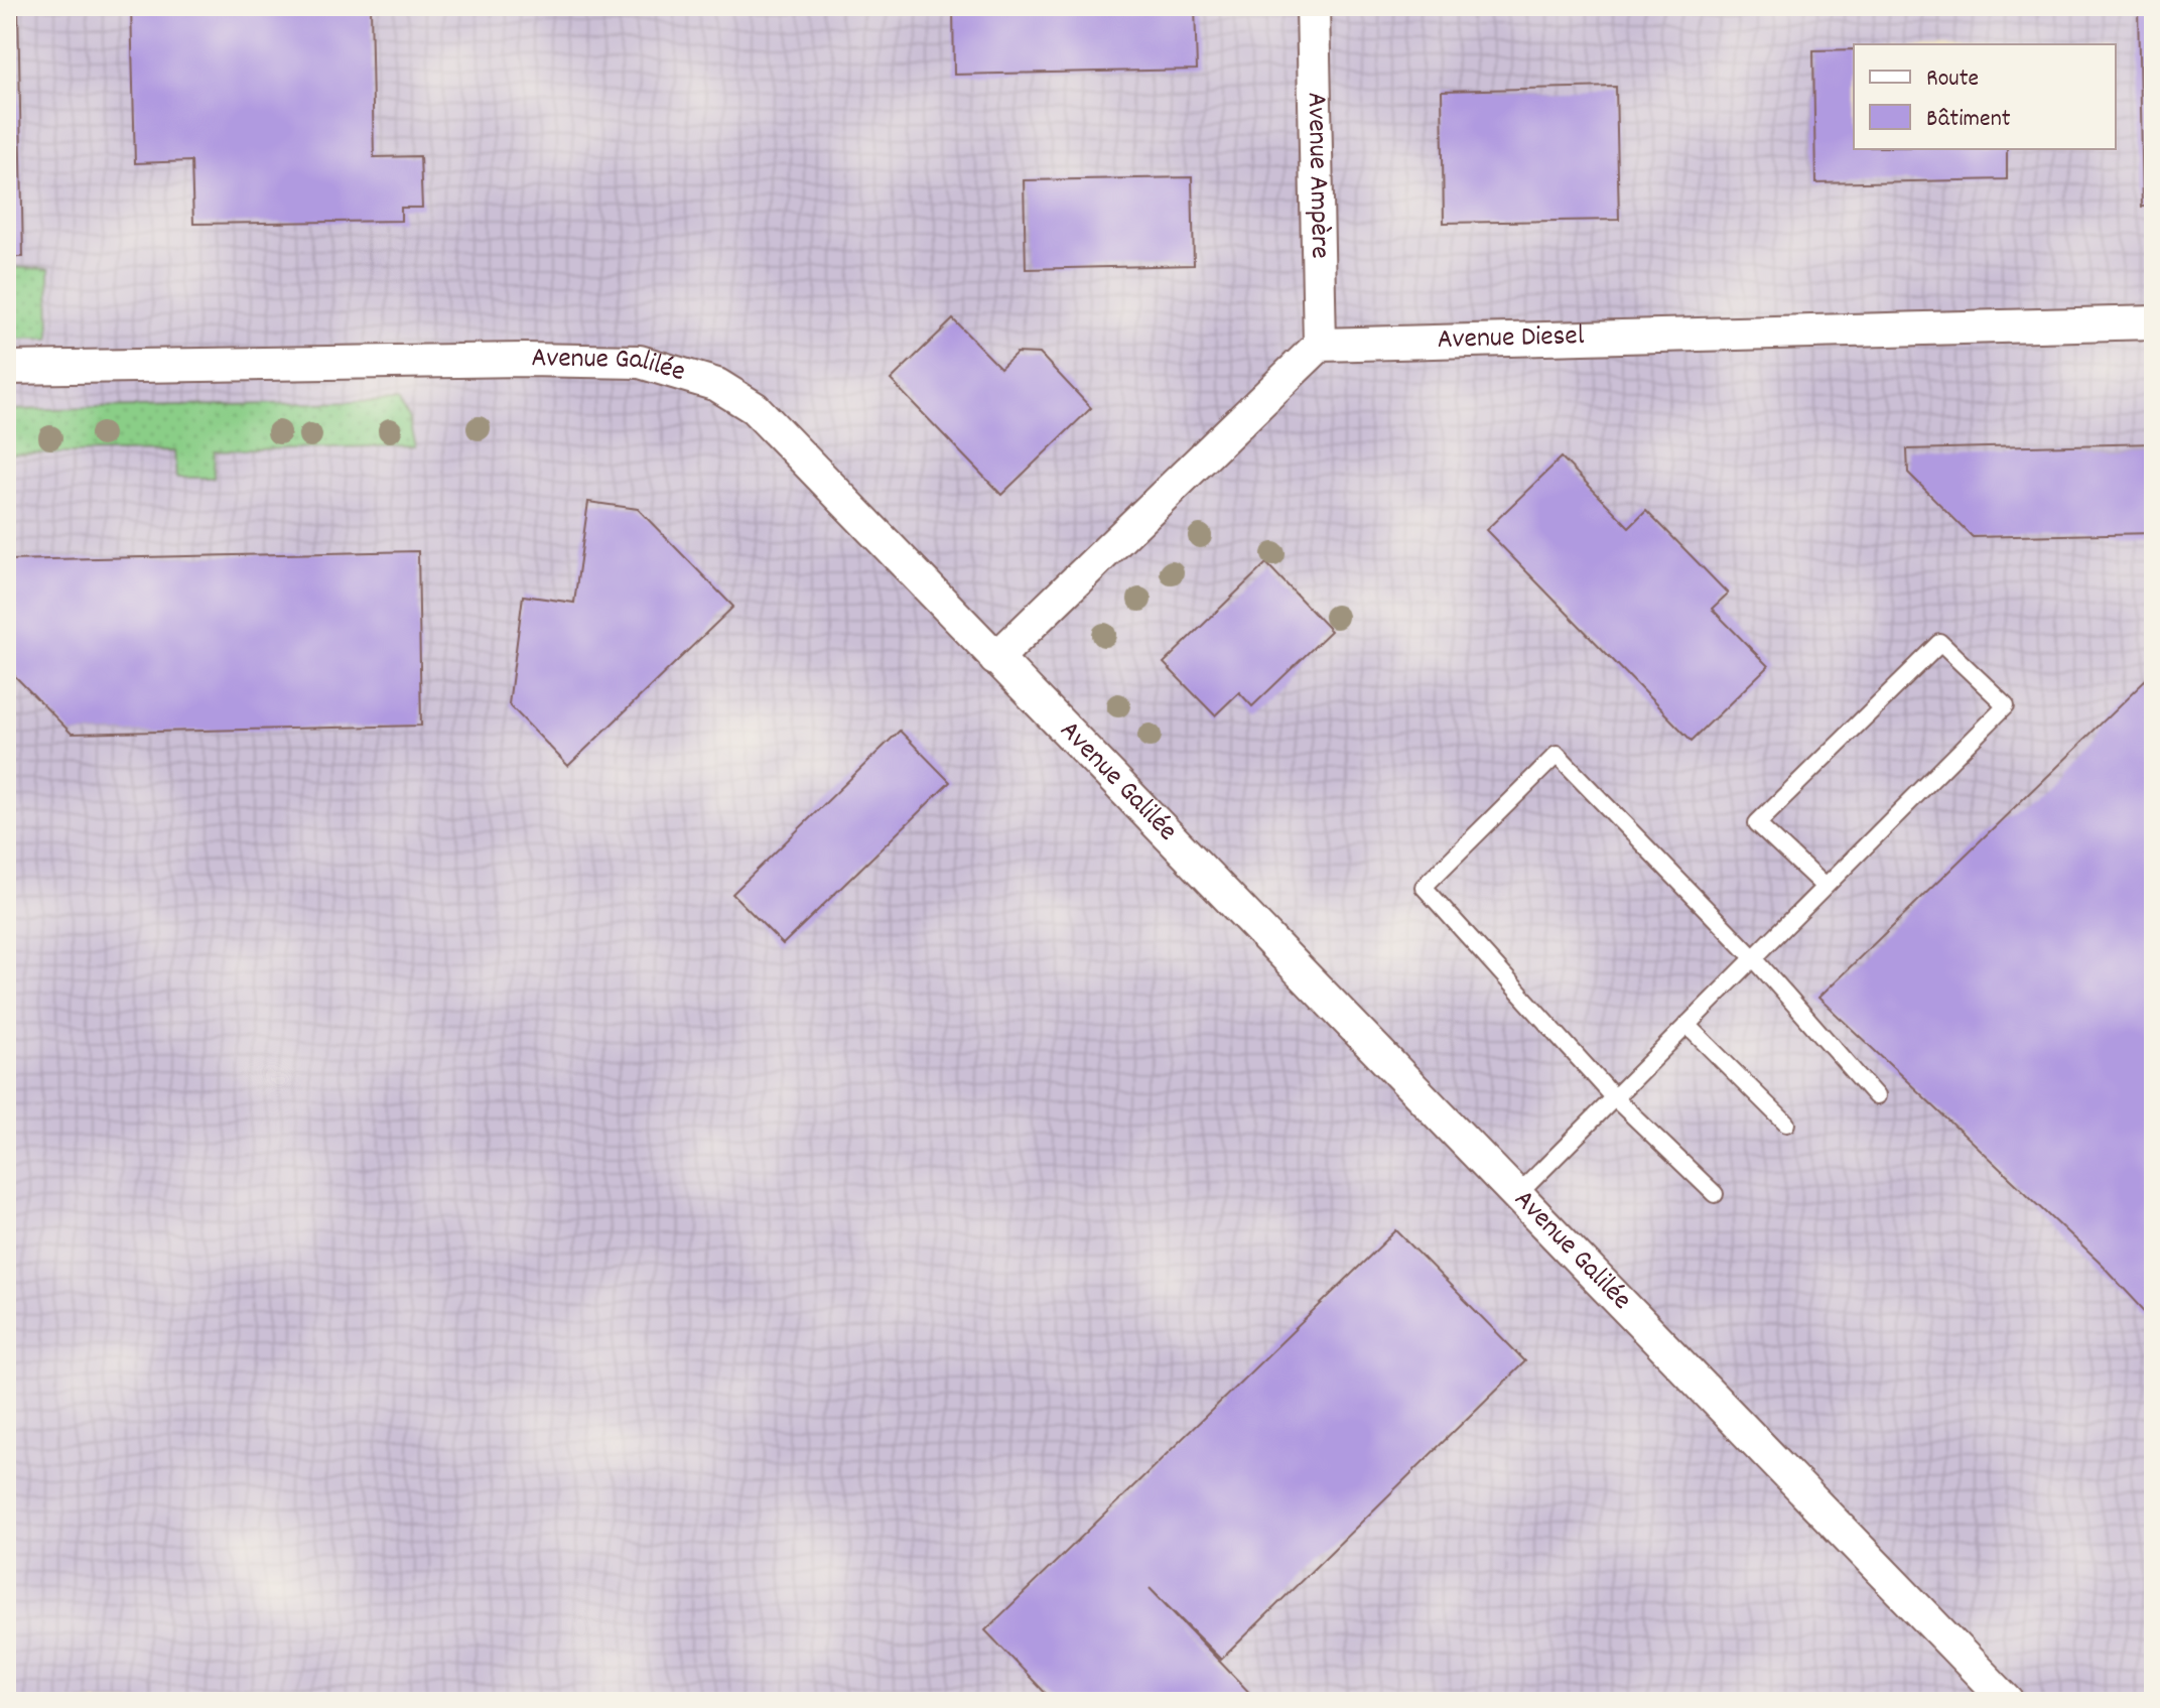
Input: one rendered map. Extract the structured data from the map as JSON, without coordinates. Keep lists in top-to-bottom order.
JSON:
{
  "streets": {
    "street": ["Avenue Ampère", "Avenue Diesel", "Avenue Galilée"]
  },
  "crossings": [
    ["Avenue Ampère", "Avenue Diesel"]
  ],
  "legend": ["Route", "Bâtiment"]
}
